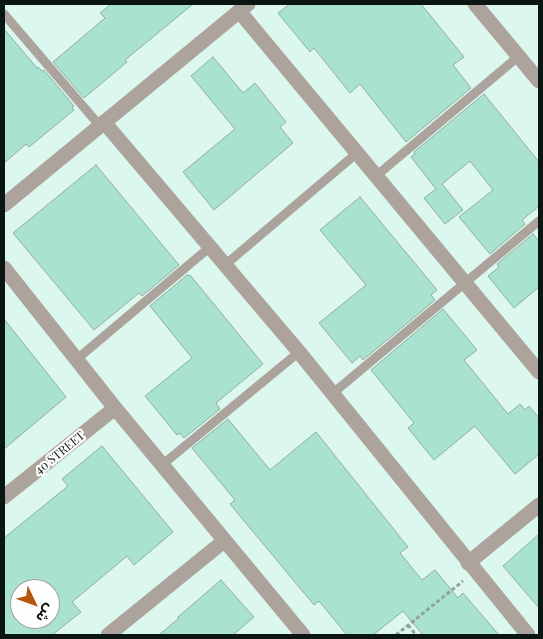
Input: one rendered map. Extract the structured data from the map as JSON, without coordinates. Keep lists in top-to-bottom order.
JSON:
{
  "streets": {
    "street": ["40 STREET"]
  },
  "north": "bottom right"
}
